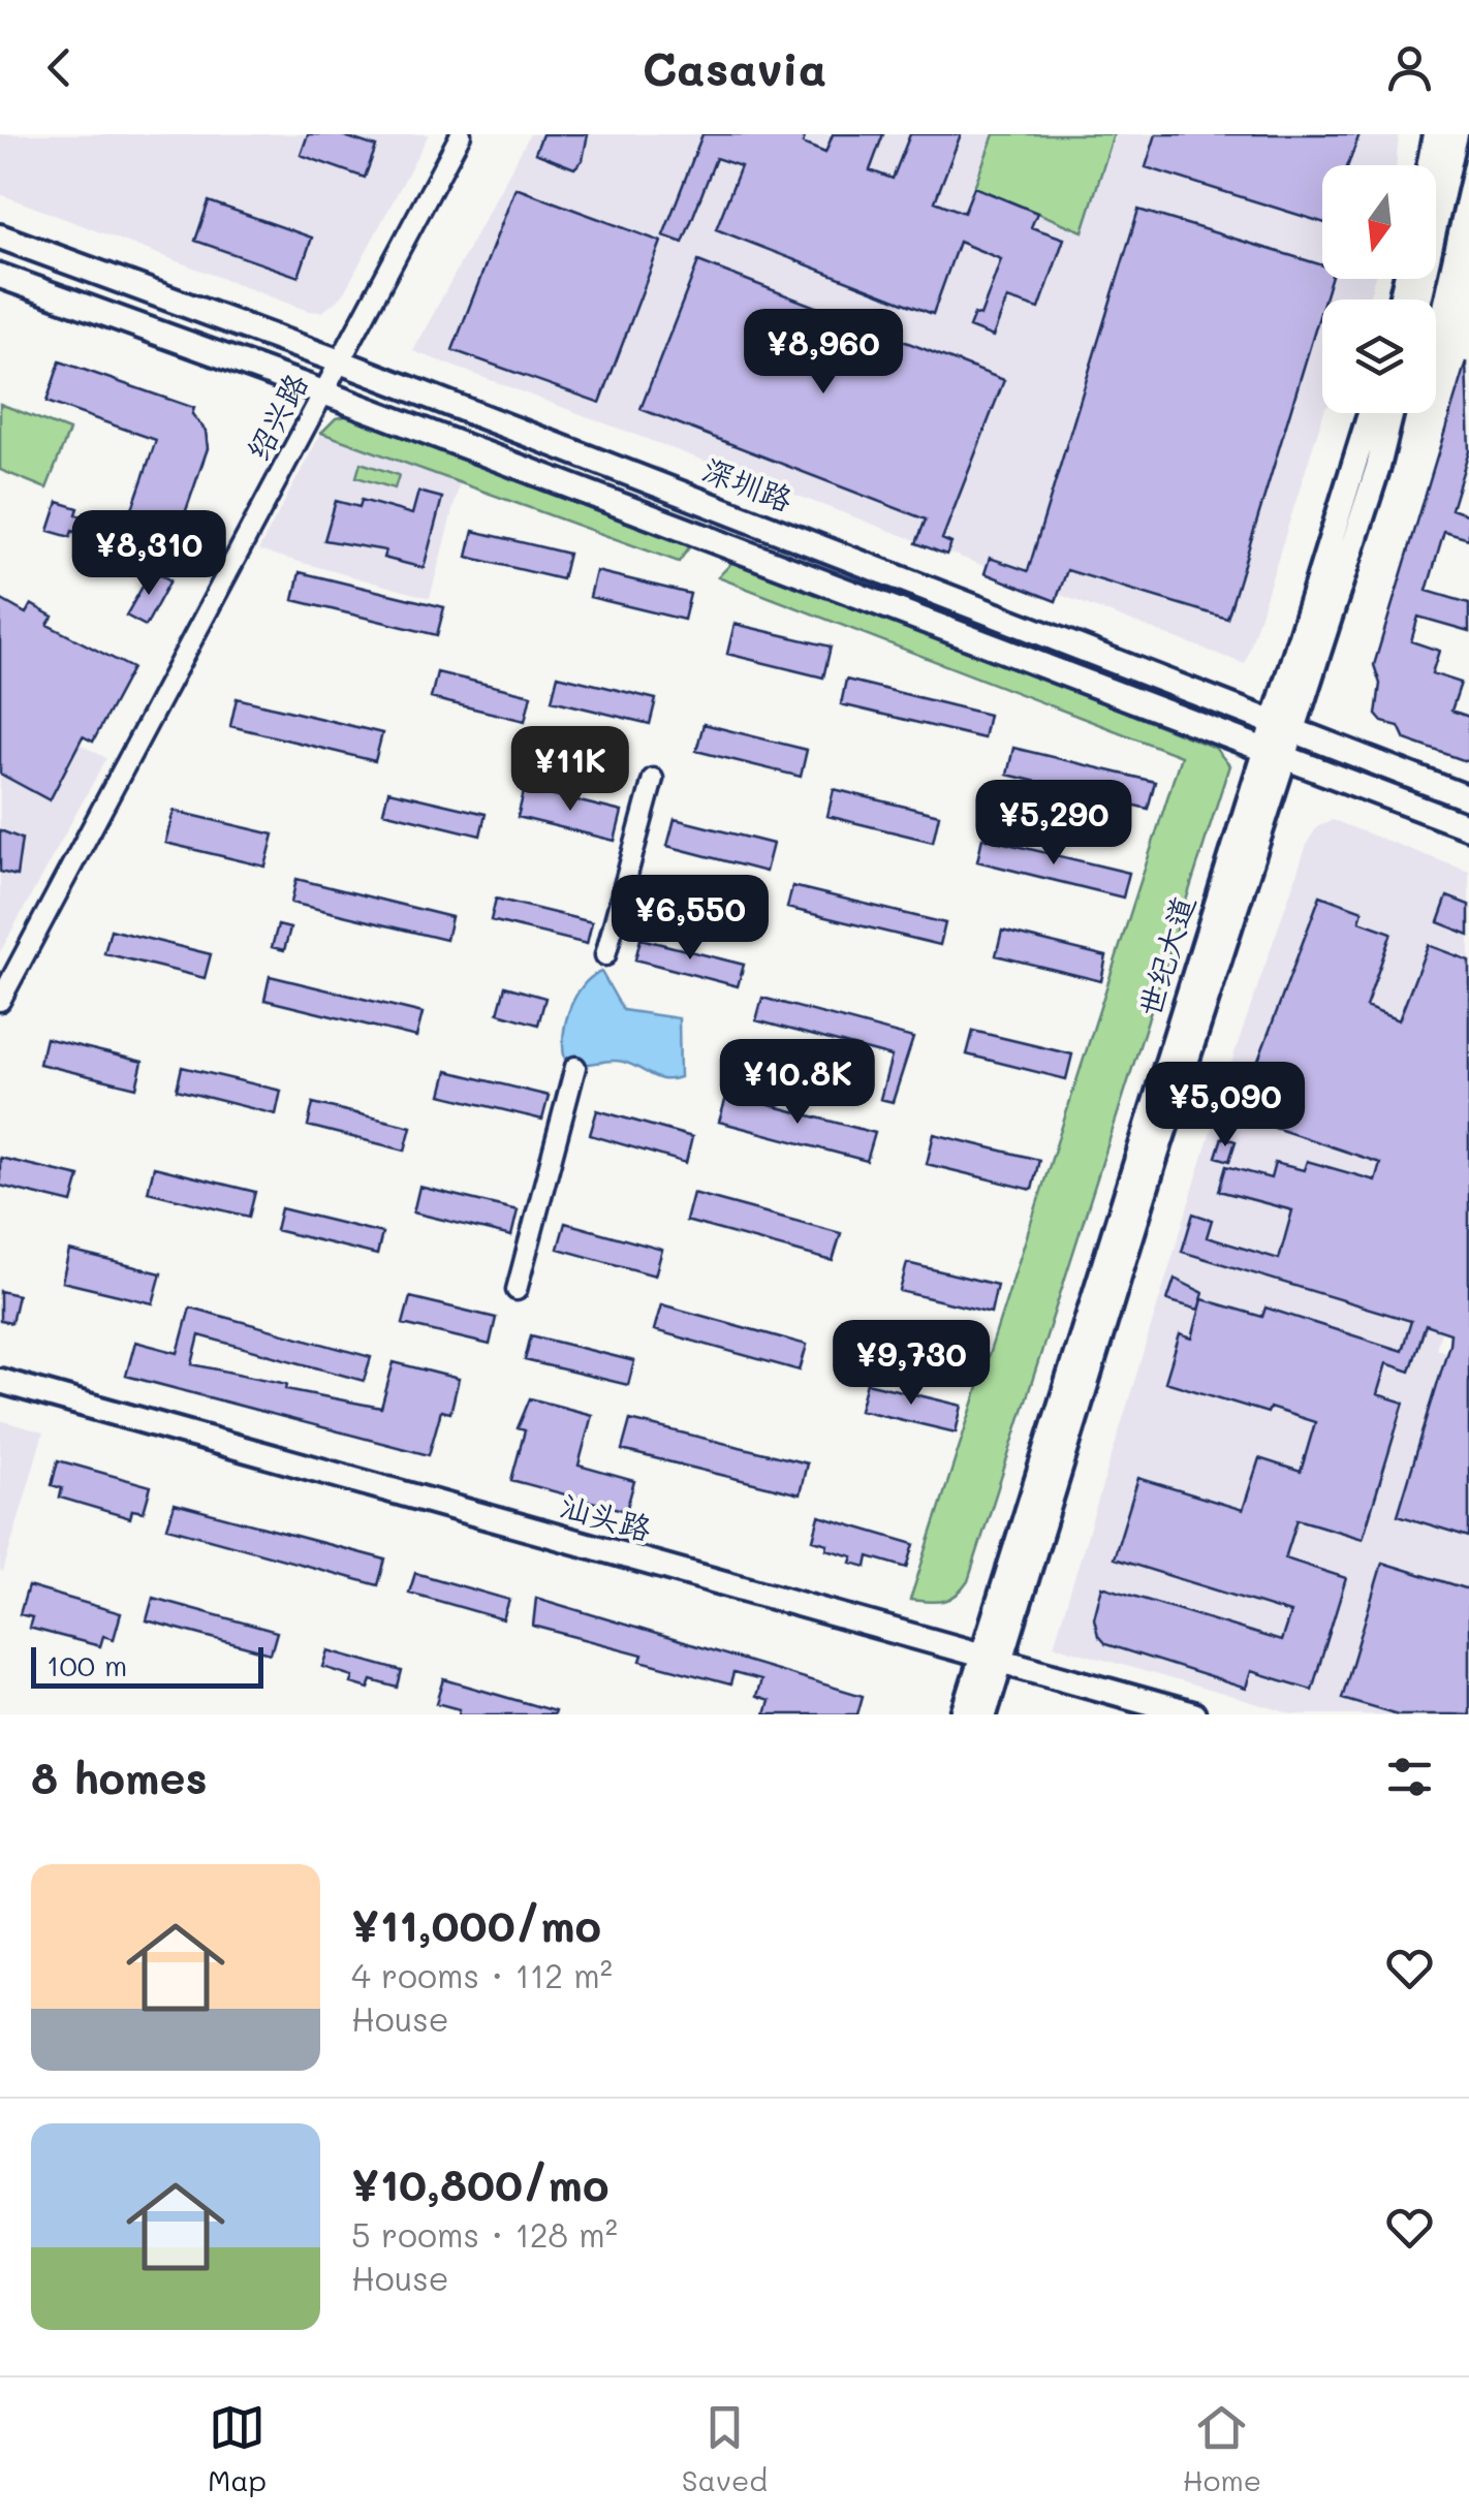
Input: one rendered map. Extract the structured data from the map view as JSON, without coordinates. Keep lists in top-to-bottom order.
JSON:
{
  "streets": {
    "street": [
      "绍兴路",
      "深圳路",
      "世纪大道",
      "汕头路"
    ]
  },
  "crossings": [
    ["绍兴路", "深圳路"],
    ["深圳路", "世纪大道"],
    ["世纪大道", "汕头路"]
  ],
  "scale_bar": "100 m",
  "north": "bottom",
  "page": {
    "header": "Casavia",
    "price": [
      "¥8,960",
      "¥8,310",
      "¥11K",
      "¥5,290",
      "¥6,550",
      "¥10.8K",
      "¥5,090",
      "¥9,730"
    ],
    "scale": "100 m",
    "heading": "8 homes",
    "list": [
      {
        "name": "¥11,000/mo",
        "note": "4 rooms · 112 m² · House"
      },
      {
        "name": "¥10,800/mo",
        "note": "5 rooms · 128 m² · House"
      }
    ],
    "tabs": ["Map", "Saved", "Home"]
  }
}
